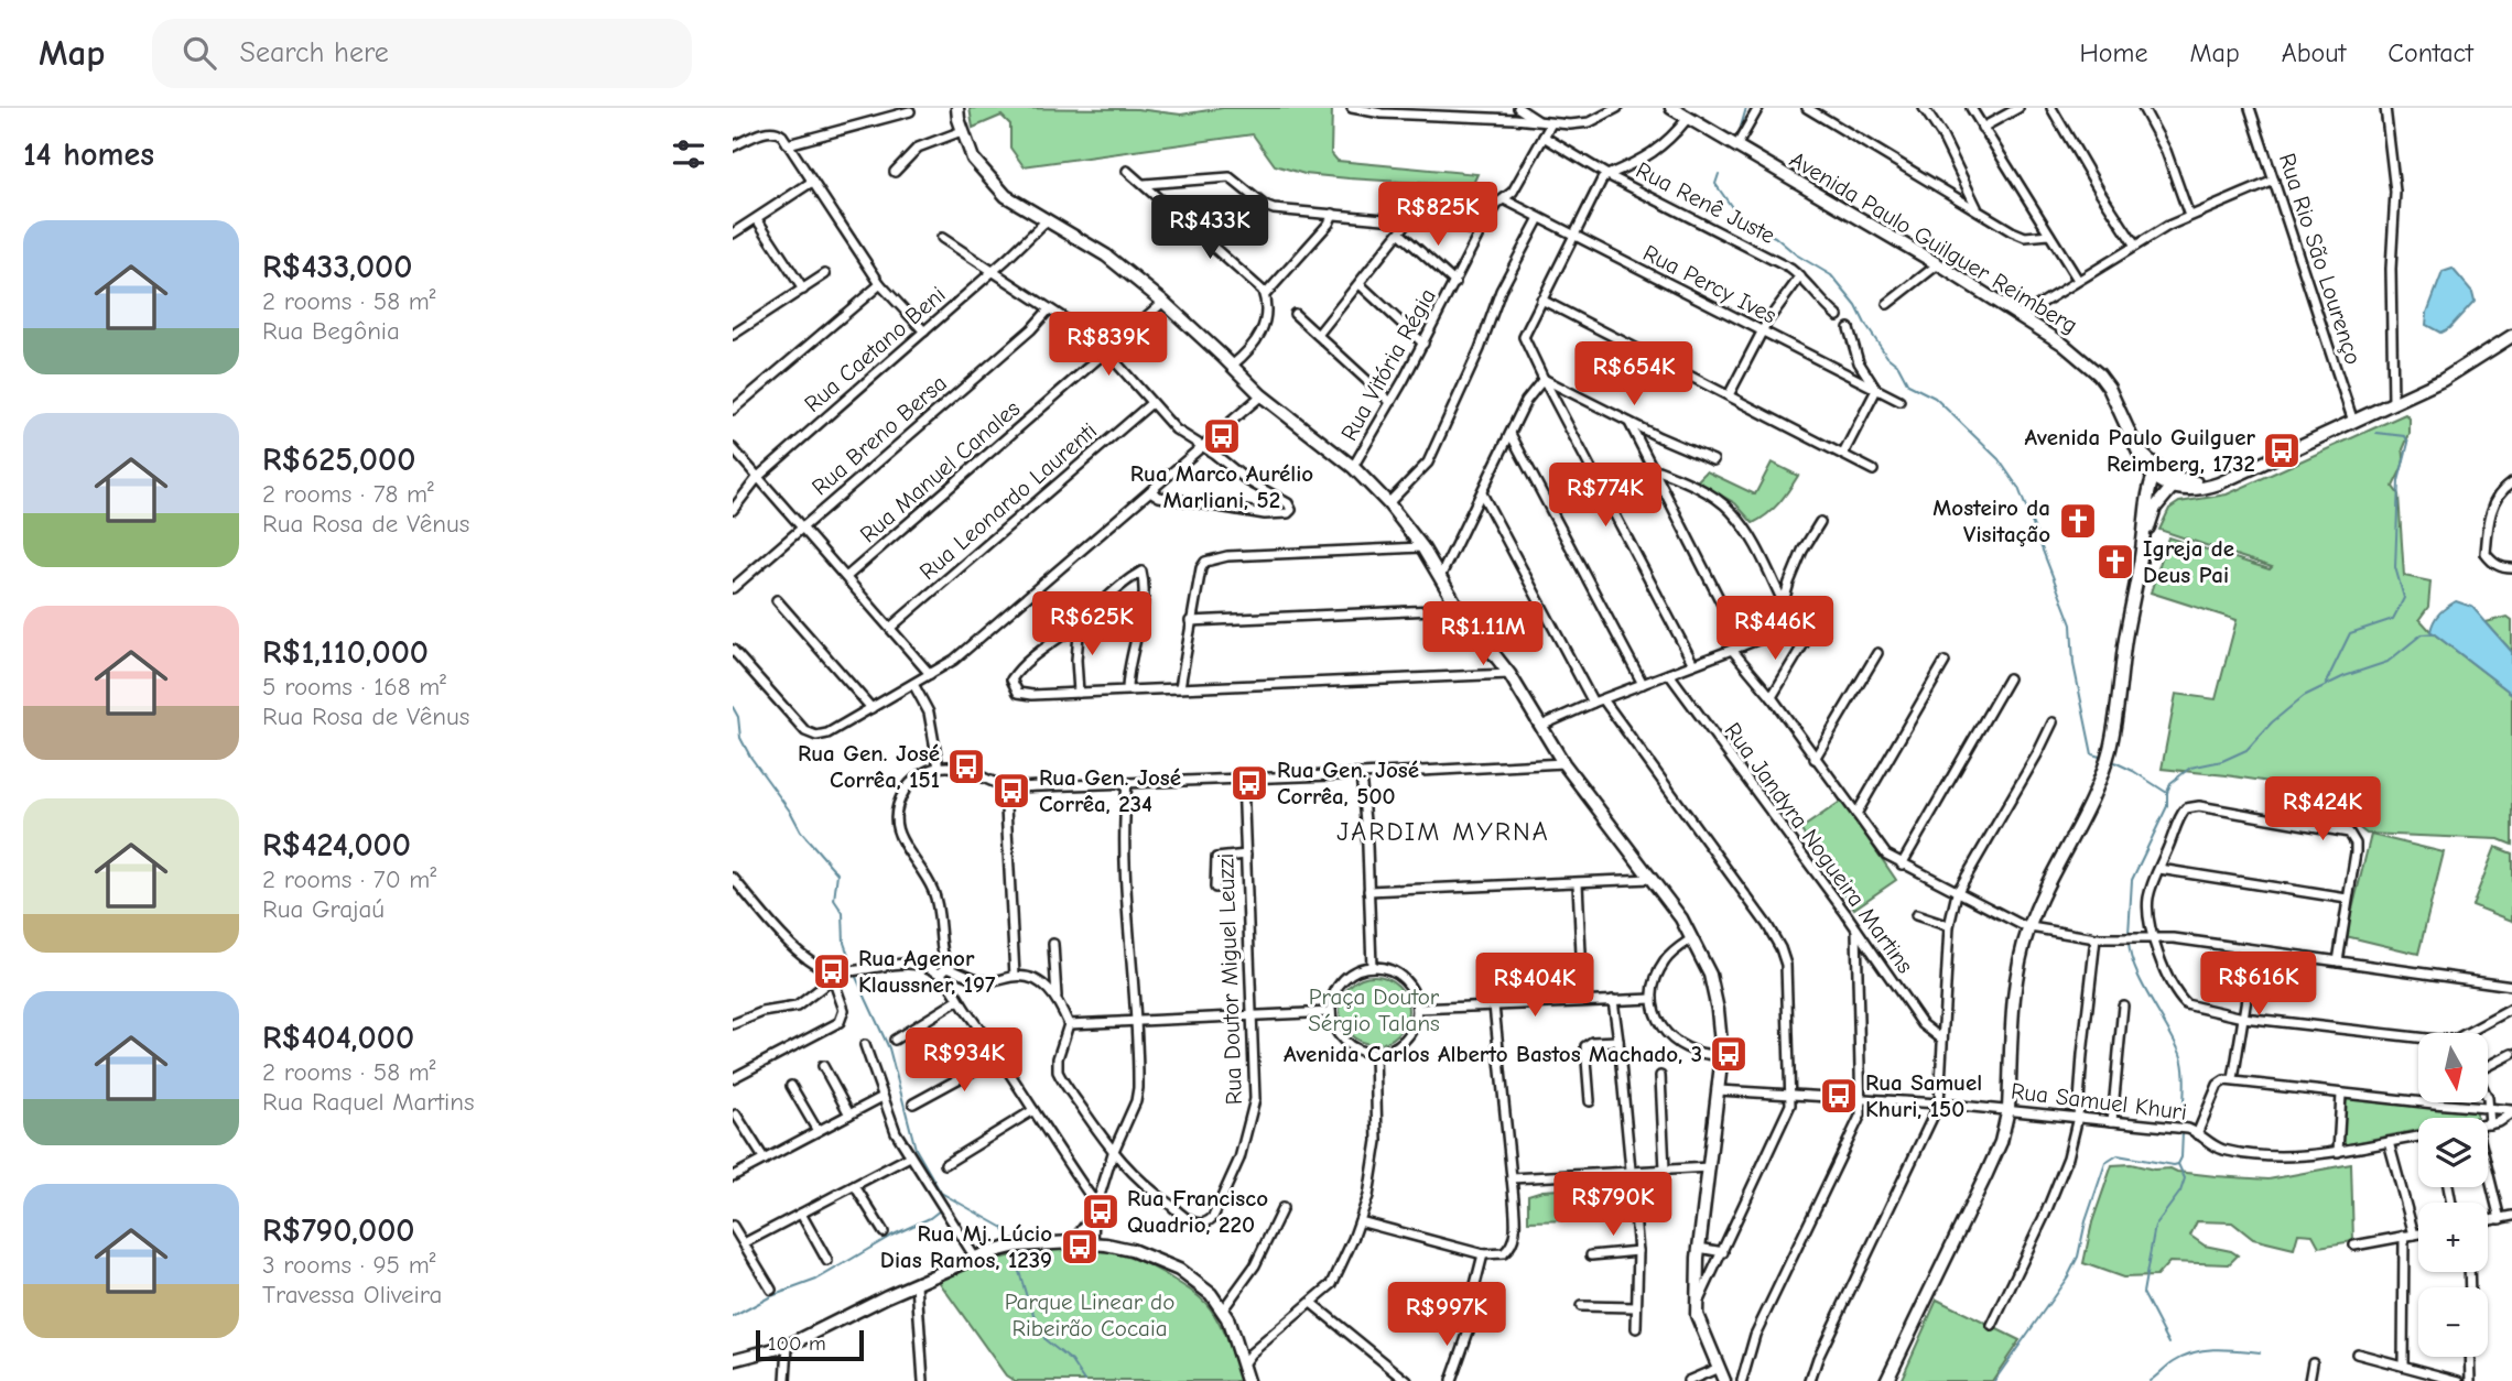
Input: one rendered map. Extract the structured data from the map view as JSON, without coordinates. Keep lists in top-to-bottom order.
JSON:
{
  "streets": {
    "main road": ["Avenida Paulo Guilguer Reimberg"],
    "street": [
      "Rua Renê Juste",
      "Rua Rio São Lourenço",
      "Rua Percy Ives",
      "Rua Caetano Beni",
      "Rua Vitória Régia",
      "Rua Breno Bersa",
      "Rua Manuel Canales",
      "Rua Leonardo Laurenti",
      "Rua Jandyra Nogueira Martins",
      "Rua Doutor Miguel Leuzzi",
      "Rua Samuel Khuri"
    ]
  },
  "crossings": [
    ["Rua Renê Juste", "Rua Vitória Régia"],
    ["Rua Percy Ives", "Rua Vitória Régia"]
  ],
  "districts": ["JARDIM MYRNA"],
  "parks": ["Praça Doutor Sérgio Talans", "Parque Linear do Ribeirão Cocaia"],
  "places": {
    "bus stop": [
      "Rua Marco Aurélio Marliani, 52",
      "Avenida Paulo Guilguer Reimberg, 1732",
      "Rua Gen. José Corrêa, 151",
      "Rua Gen. José Corrêa, 500",
      "Rua Gen. José Corrêa, 234",
      "Rua Agenor Klaussner, 197",
      "Avenida Carlos Alberto Bastos Machado, 3",
      "Rua Samuel Khuri, 150",
      "Rua Francisco Quadrio, 220",
      "Rua Mj. Lúcio Dias Ramos, 1239"
    ],
    "church": ["Mosteiro da Visitação", "Igreja de Deus Pai"]
  },
  "scale_bar": "100 m",
  "north": "bottom",
  "page": {
    "header": "Map",
    "search": "Search here",
    "nav": [
      "Home",
      "Map",
      "About",
      "Contact"
    ],
    "heading": "14 homes",
    "price": [
      "R$825K",
      "R$433K",
      "R$839K",
      "R$654K",
      "R$774K",
      "R$625K",
      "R$446K",
      "R$1.11M",
      "R$424K",
      "R$616K",
      "R$404K",
      "R$934K",
      "R$790K",
      "R$997K"
    ],
    "list": [
      {
        "name": "R$433,000",
        "note": "2 rooms · 58 m² · Rua Begônia"
      },
      {
        "name": "R$625,000",
        "note": "2 rooms · 78 m² · Rua Rosa de Vênus"
      },
      {
        "name": "R$1,110,000",
        "note": "5 rooms · 168 m² · Rua Rosa de Vênus"
      },
      {
        "name": "R$424,000",
        "note": "2 rooms · 70 m² · Rua Grajaú"
      },
      {
        "name": "R$404,000",
        "note": "2 rooms · 58 m² · Rua Raquel Martins"
      },
      {
        "name": "R$790,000",
        "note": "3 rooms · 95 m² · Travessa Oliveira"
      }
    ],
    "map_buttons": ["+", "−"],
    "scale": "100 m"
  }
}
